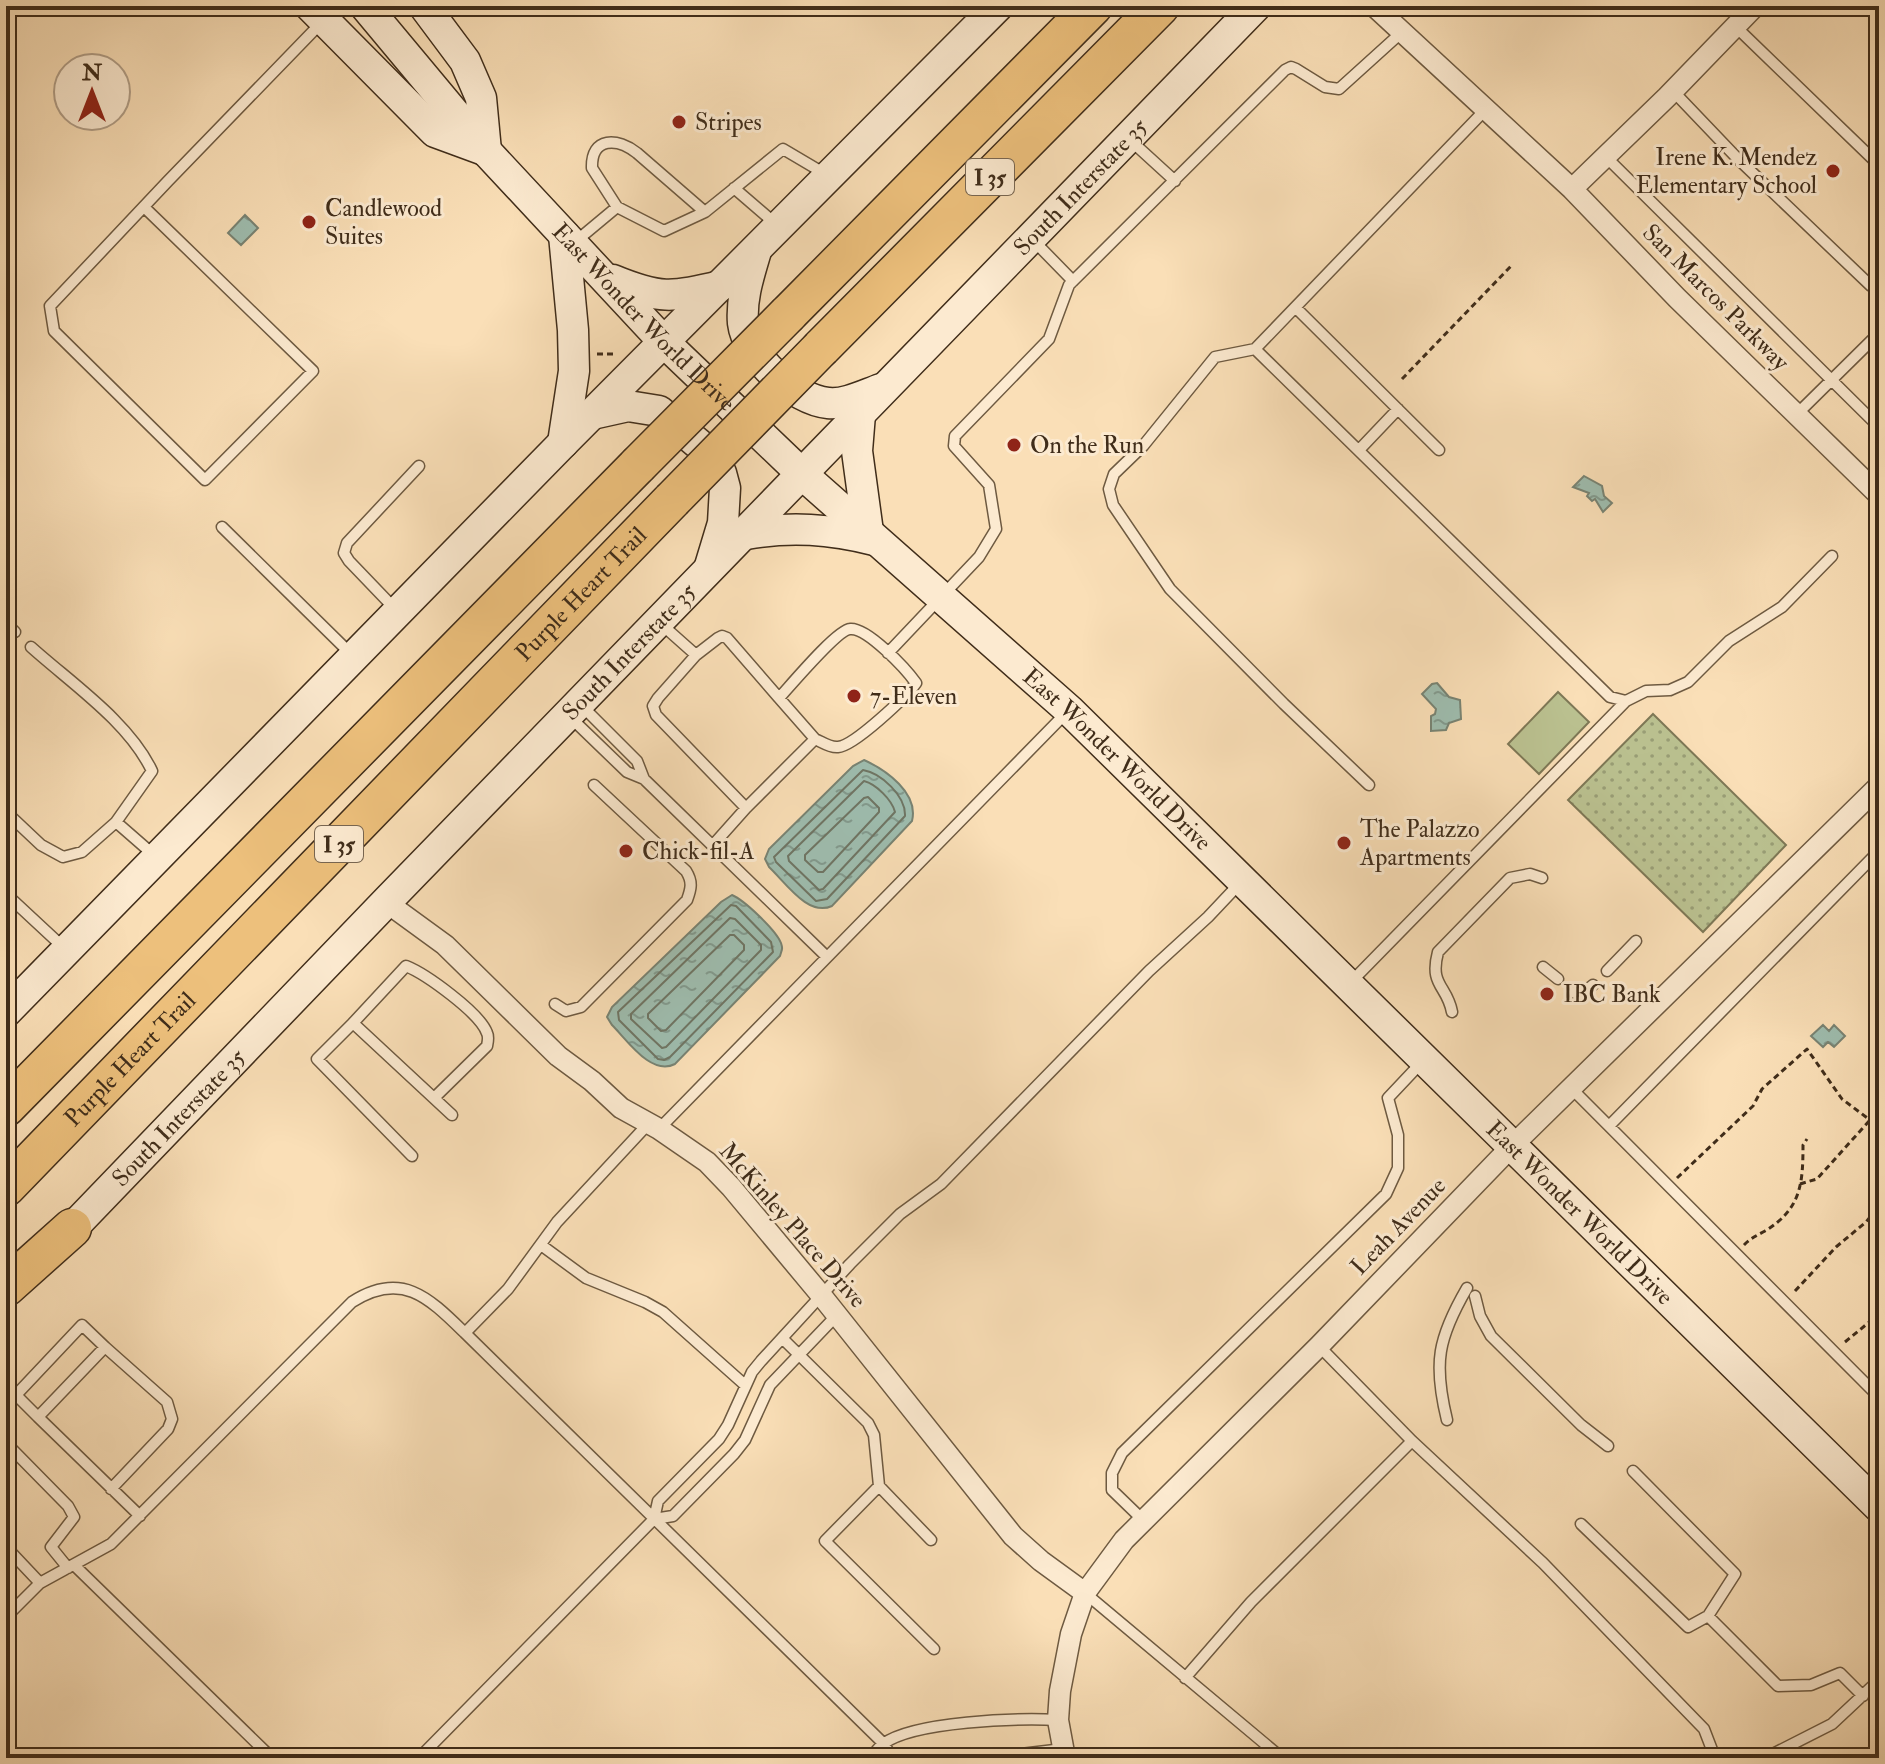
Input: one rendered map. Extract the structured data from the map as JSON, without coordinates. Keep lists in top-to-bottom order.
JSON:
{
  "streets": {
    "highway": ["I 35", "Purple Heart Trail"],
    "main road": ["South Interstate 35", "East Wonder World Drive"],
    "street": ["San Marcos Parkway", "McKinley Place Drive", "Leah Avenue"]
  },
  "crossings": [
    ["South Interstate 35", "East Wonder World Drive"],
    ["South Interstate 35", "McKinley Place Drive"],
    ["East Wonder World Drive", "Leah Avenue"],
    ["McKinley Place Drive", "Leah Avenue"]
  ],
  "places": [
    "Stripes",
    "Irene K. Mendez Elementary School",
    "Candlewood Suites",
    "On the Run",
    "7-Eleven",
    "The Palazzo Apartments",
    "Chick-fil-A",
    "IBC Bank"
  ],
  "north": "top"
}
